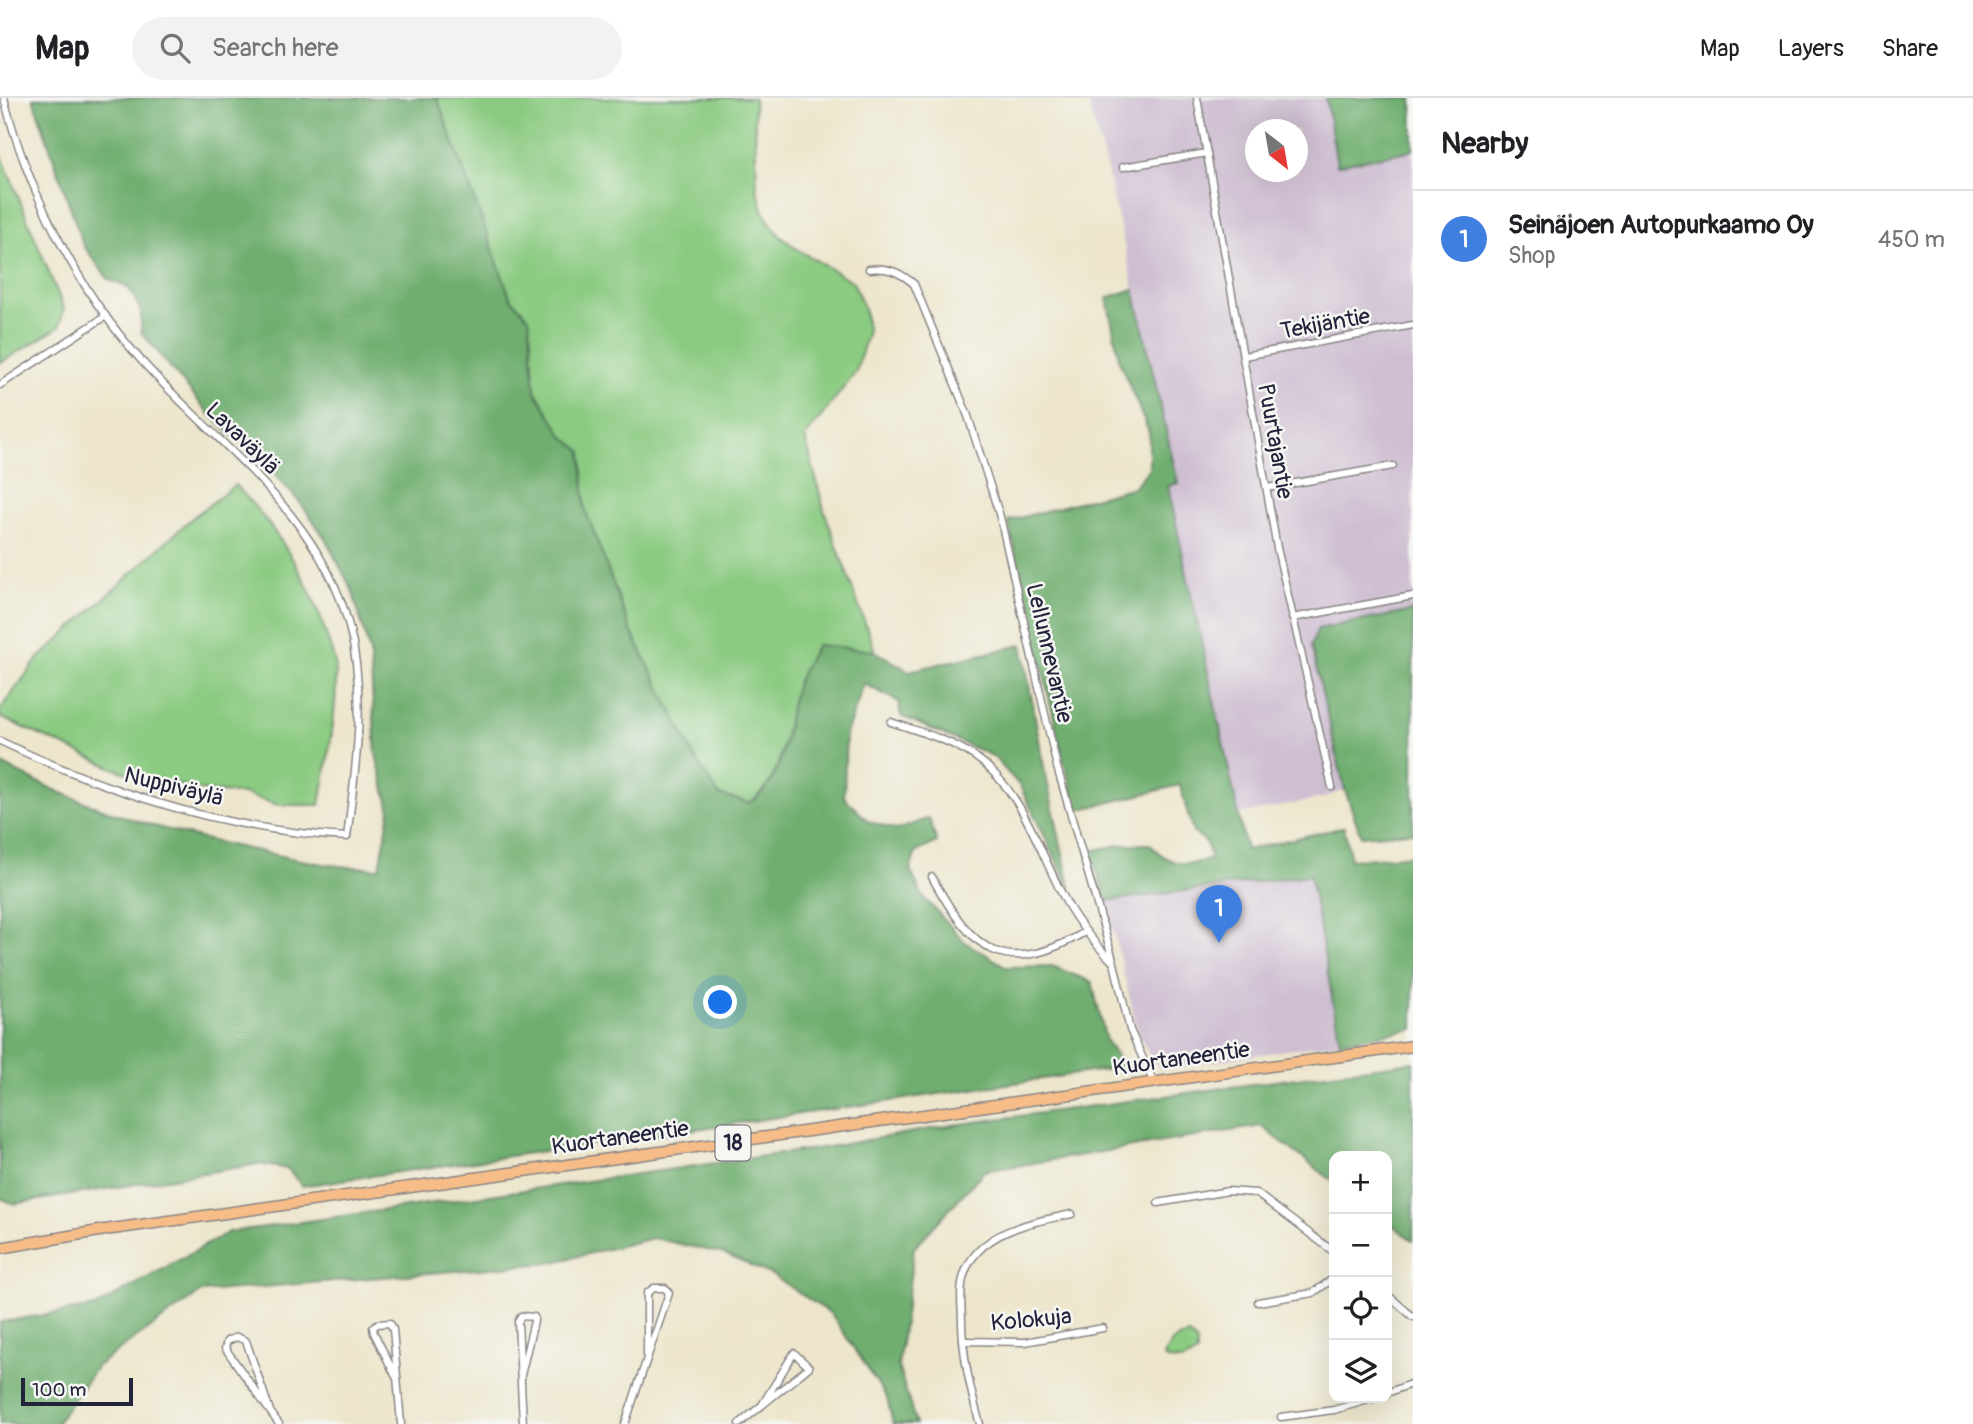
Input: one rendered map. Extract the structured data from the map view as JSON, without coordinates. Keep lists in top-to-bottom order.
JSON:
{
  "streets": {
    "highway": ["Kuortaneentie", "18"],
    "street": [
      "Tekijäntie",
      "Lavaväylä",
      "Puurtajantie",
      "Lellunnevantie",
      "Nuppiväylä",
      "Kolokuja"
    ]
  },
  "crossings": [
    ["Tekijäntie", "Puurtajantie"],
    ["Lavaväylä", "Nuppiväylä"],
    ["Lellunnevantie", "Kuortaneentie"]
  ],
  "scale_bar": "100 m",
  "north": "bottom right",
  "page": {
    "header": "Map",
    "search": "Search here",
    "nav": ["Map", "Layers", "Share"],
    "heading": "Nearby",
    "list": [
      {
        "mark": "1",
        "name": "Seinäjoen Autopurkaamo Oy",
        "note": "Shop",
        "value": "450 m"
      }
    ],
    "pins": "1",
    "map_buttons": ["+", "−"],
    "scale": "100 m"
  }
}
